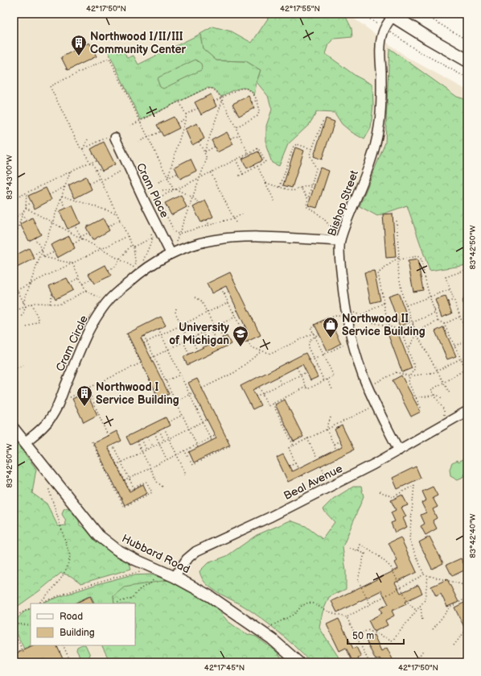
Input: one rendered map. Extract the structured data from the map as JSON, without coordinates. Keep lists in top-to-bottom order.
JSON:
{
  "streets": {
    "street": [
      "Cram Place",
      "Bishop Street",
      "Cram Circle",
      "Beal Avenue",
      "Hubbard Road"
    ]
  },
  "crossings": [
    ["Cram Place", "Cram Circle"],
    ["Bishop Street", "Cram Circle"],
    ["Bishop Street", "Beal Avenue"],
    ["Cram Circle", "Hubbard Road"],
    ["Beal Avenue", "Hubbard Road"]
  ],
  "places": {
    "building": ["Northwood I/II/III Community Center", "Northwood I Service Building"],
    "shop": ["Northwood II Service Building"],
    "school or university": ["University of Michigan"]
  },
  "legend": ["Road", "Building"],
  "scale_bar": "50 m",
  "coordinates": [
    "42°17'50\"N",
    "42°17'55\"N",
    "83°43'00\"W",
    "83°42'50\"W",
    "83°42'40\"W",
    "42°17'45\"N"
  ]
}
